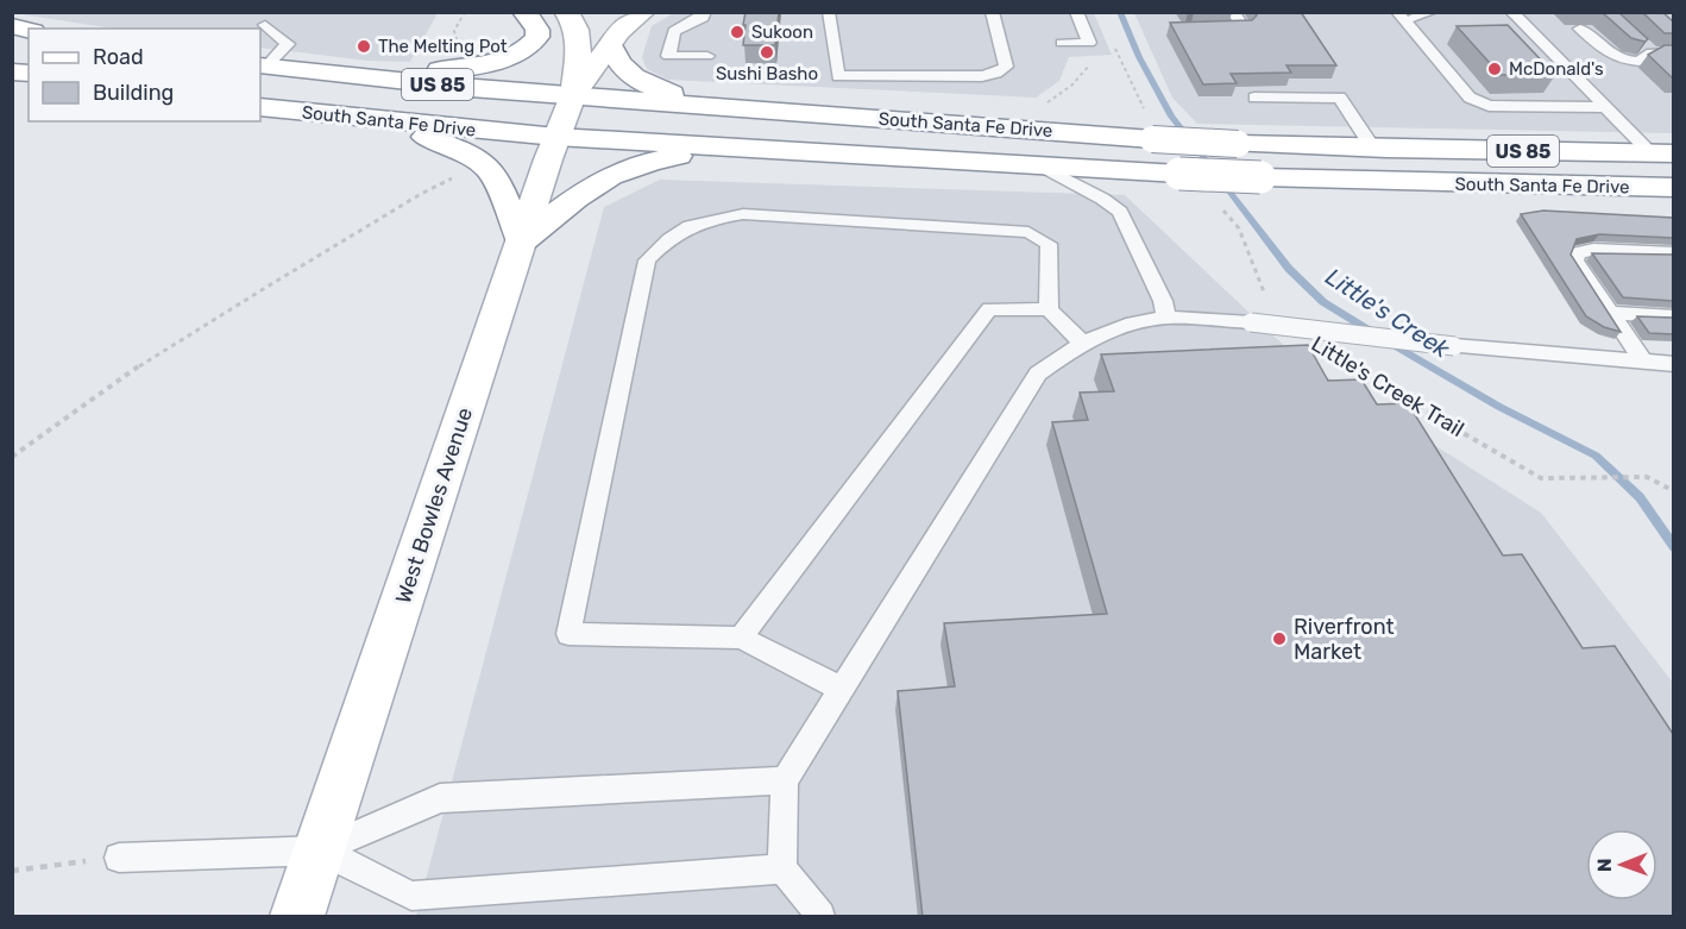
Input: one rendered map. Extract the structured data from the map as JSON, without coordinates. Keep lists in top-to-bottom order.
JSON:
{
  "streets": {
    "main road": ["US 85", "South Santa Fe Drive", "West Bowles Avenue"],
    "path": ["Little's Creek Trail"]
  },
  "crossings": [
    ["South Santa Fe Drive", "West Bowles Avenue"]
  ],
  "water": ["Little's Creek"],
  "places": [
    "Sukoon",
    "The Melting Pot",
    "Sushi Basho",
    "McDonald's",
    "Riverfront Market"
  ],
  "legend": ["Road", "Building"],
  "north": "left"
}
